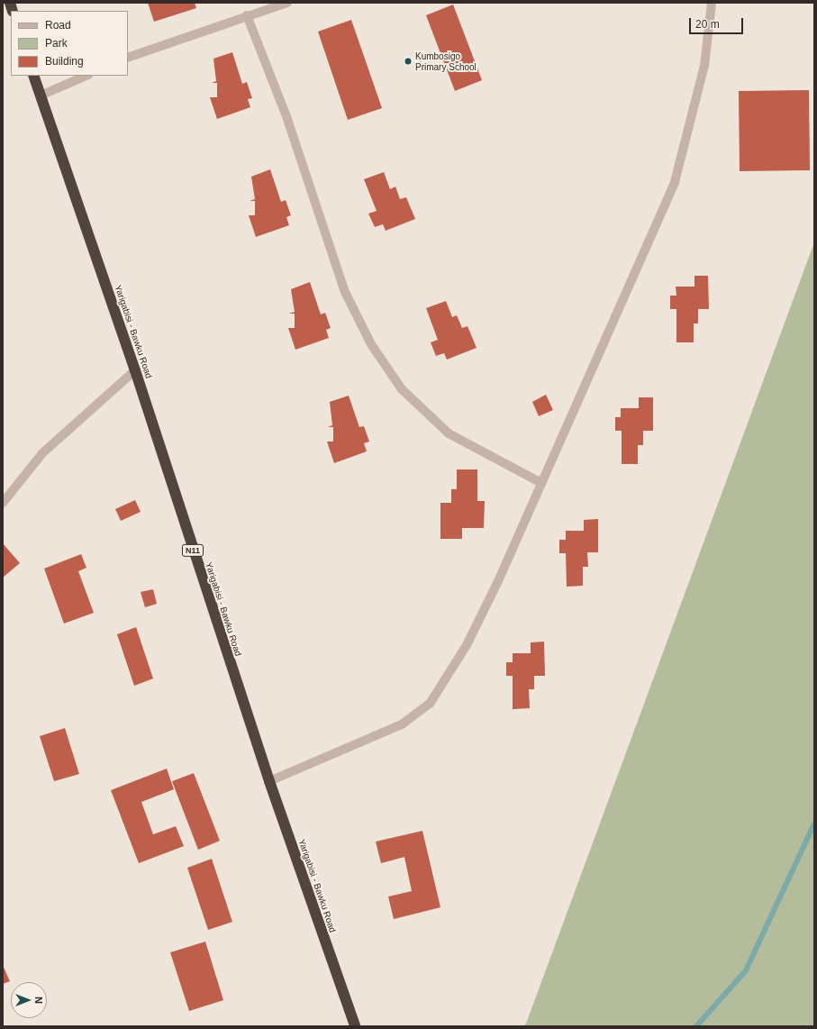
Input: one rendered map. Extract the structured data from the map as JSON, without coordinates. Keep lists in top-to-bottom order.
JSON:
{
  "streets": {
    "highway": ["Yarigabisi - Bawku Road", "N11"]
  },
  "places": ["Kumbosigo Primary School"],
  "legend": ["Road", "Park", "Building"],
  "scale_bar": "20 m",
  "north": "right"
}
